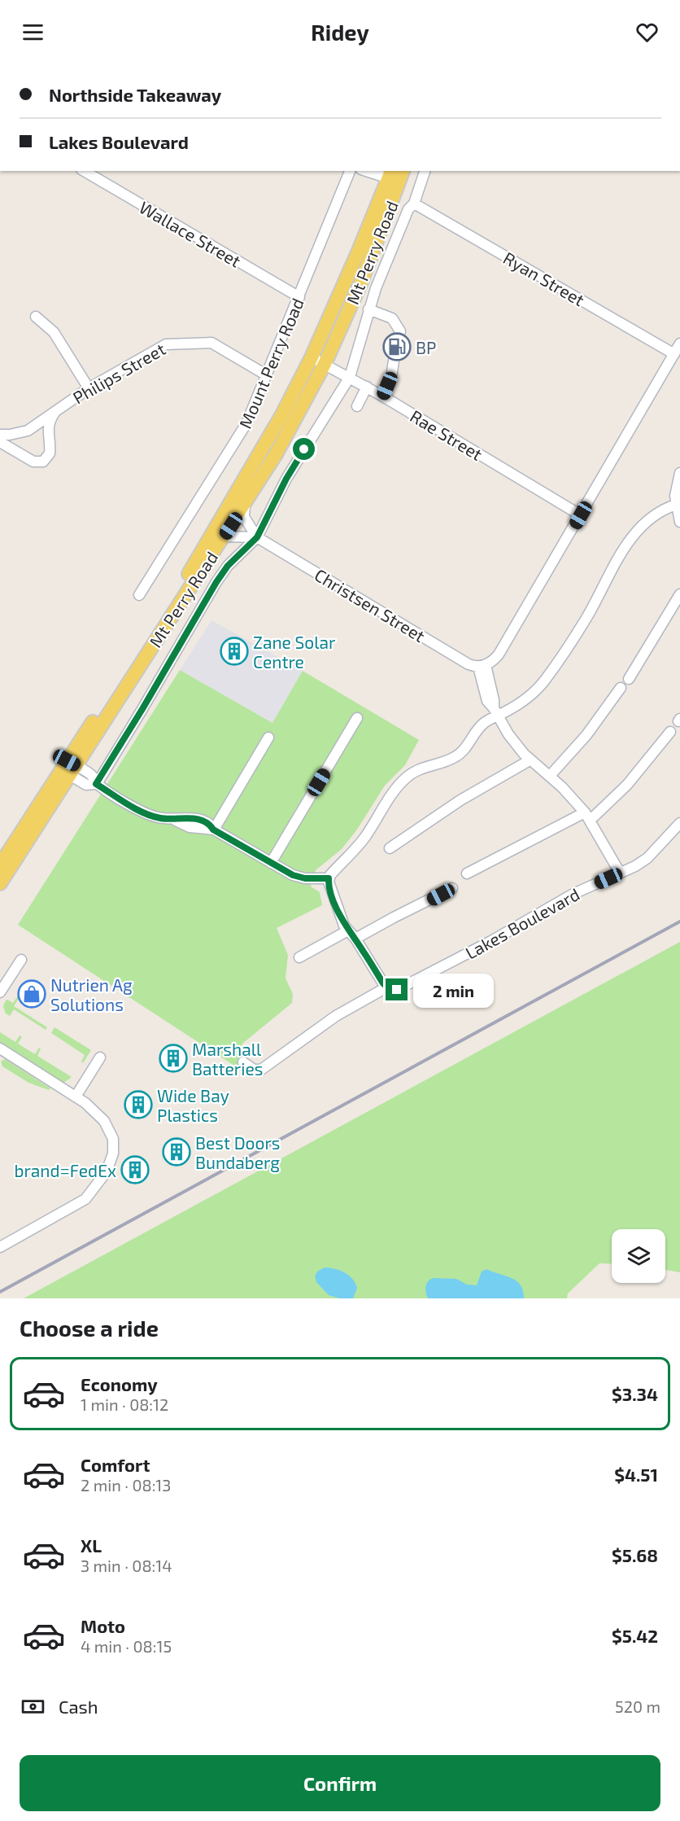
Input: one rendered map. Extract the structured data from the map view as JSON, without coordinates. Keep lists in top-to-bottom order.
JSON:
{
  "streets": {
    "main road": ["Mt Perry Road"],
    "street": [
      "Wallace Street",
      "Ryan Street",
      "Mount Perry Road",
      "Philips Street",
      "Rae Street",
      "Christsen Street",
      "Lakes Boulevard"
    ]
  },
  "crossings": [
    ["Wallace Street", "Mount Perry Road"],
    ["Mt Perry Road", "Ryan Street"],
    ["Mt Perry Road", "Rae Street"],
    ["Mt Perry Road", "Christsen Street"],
    ["Mount Perry Road", "Philips Street"]
  ],
  "places": {
    "fuel station": ["BP"],
    "building": [
      "Zane Solar Centre",
      "Marshall Batteries",
      "Wide Bay Plastics",
      "Best Doors Bundaberg",
      "brand=FedEx"
    ],
    "shop": ["Nutrien Ag Solutions"]
  },
  "page": {
    "header": "Ridey",
    "banner": ["Northside Takeaway", "Lakes Boulevard"],
    "bubble": "2 min",
    "heading": "Choose a ride",
    "list": [
      {
        "name": "Economy",
        "note": "1 min · 08:12",
        "value": "$3.34"
      },
      {
        "name": "Comfort",
        "note": "2 min · 08:13",
        "value": "$4.51"
      },
      {
        "name": "XL",
        "note": "3 min · 08:14",
        "value": "$5.68"
      },
      {
        "name": "Moto",
        "note": "4 min · 08:15",
        "value": "$5.42"
      }
    ],
    "pay": ["Cash", "520 m"],
    "buttons": "Confirm"
  }
}
